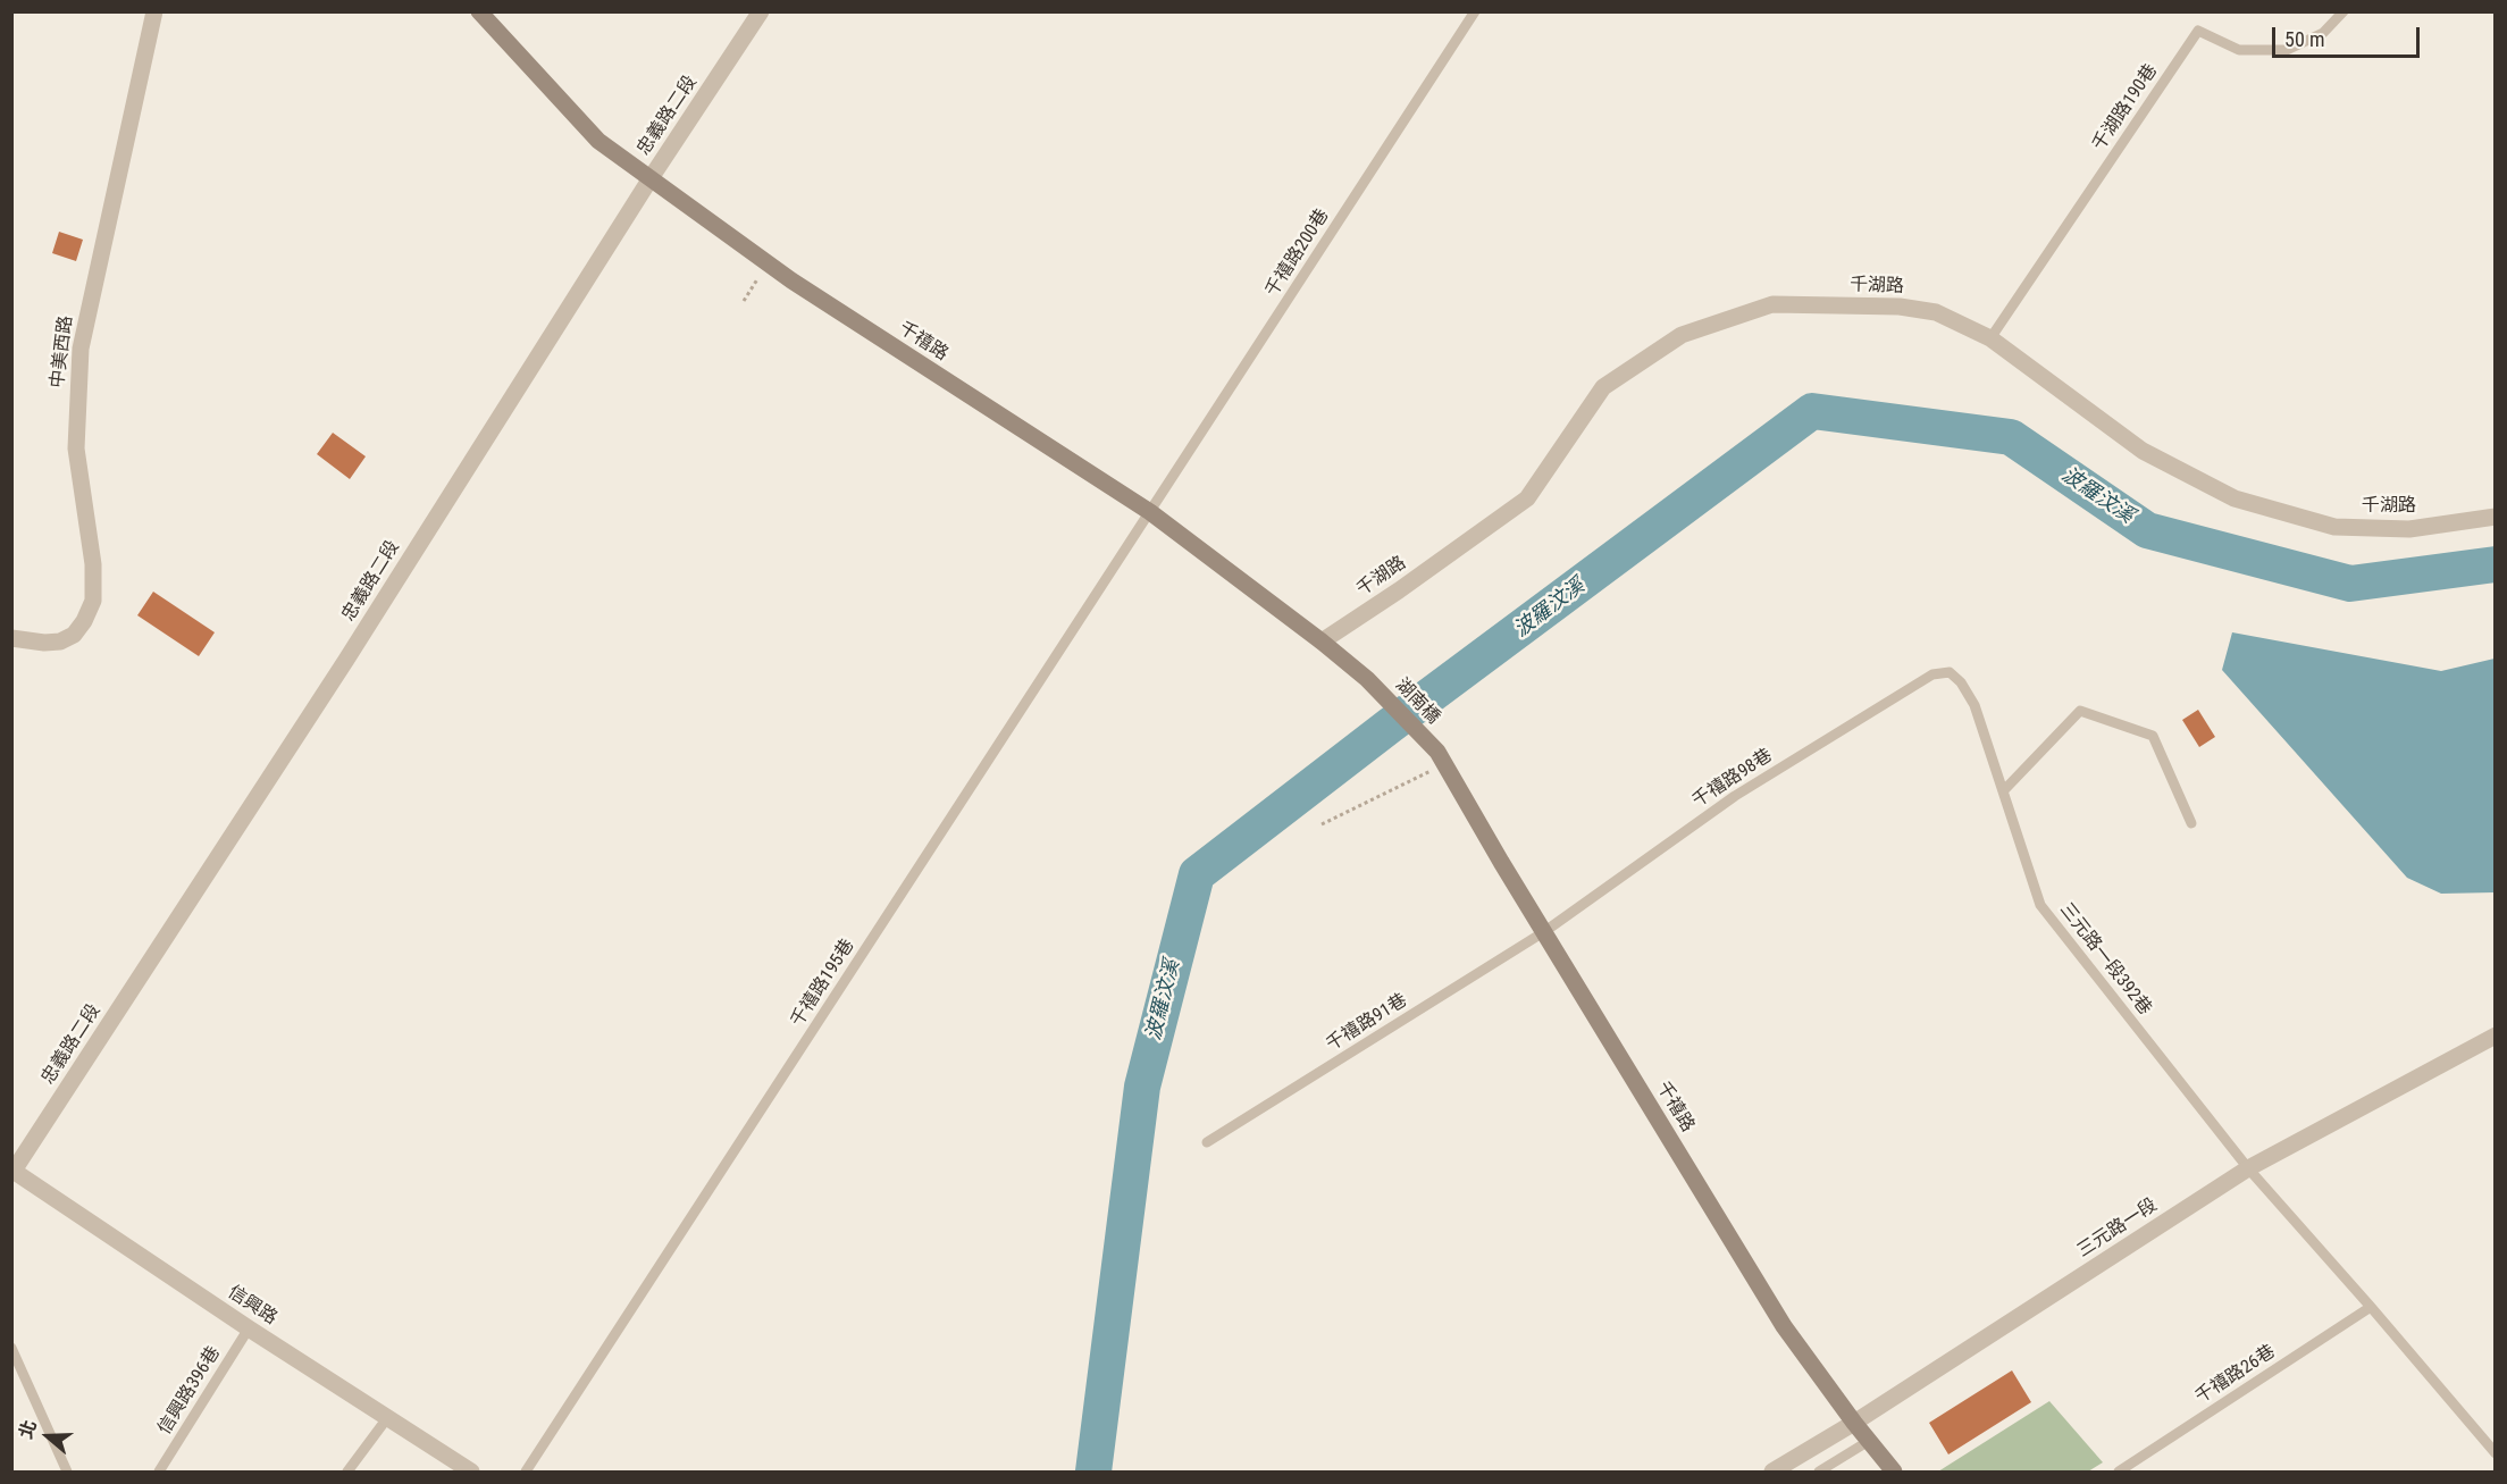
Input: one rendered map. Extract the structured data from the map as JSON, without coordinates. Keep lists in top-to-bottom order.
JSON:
{
  "streets": {
    "street": [
      "忠義路二段",
      "千湖路",
      "千禧路",
      "中美西路",
      "湖南橋",
      "三元路一段",
      "信興路"
    ],
    "lane": [
      "千湖路190巷",
      "千禧路200巷",
      "千禧路98巷",
      "三元路一段392巷",
      "千禧路195巷",
      "千禧路91巷",
      "千禧路26巷",
      "信興路396巷"
    ]
  },
  "crossings": [
    ["千湖路190巷", "千湖路"],
    ["忠義路二段", "千禧路"],
    ["忠義路二段", "信興路"],
    ["千禧路200巷", "千禧路"],
    ["千禧路200巷", "千禧路195巷"],
    ["千湖路", "千禧路"],
    ["千禧路", "湖南橋"],
    ["千禧路", "千禧路98巷"],
    ["千禧路", "千禧路195巷"],
    ["千禧路", "千禧路91巷"],
    ["千禧路", "三元路一段"],
    ["千禧路98巷", "三元路一段392巷"],
    ["千禧路98巷", "千禧路91巷"],
    ["三元路一段392巷", "三元路一段"],
    ["三元路一段392巷", "千禧路26巷"],
    ["信興路", "信興路396巷"]
  ],
  "water": ["波羅汶溪"],
  "scale_bar": "50 m",
  "north": "left"
}
